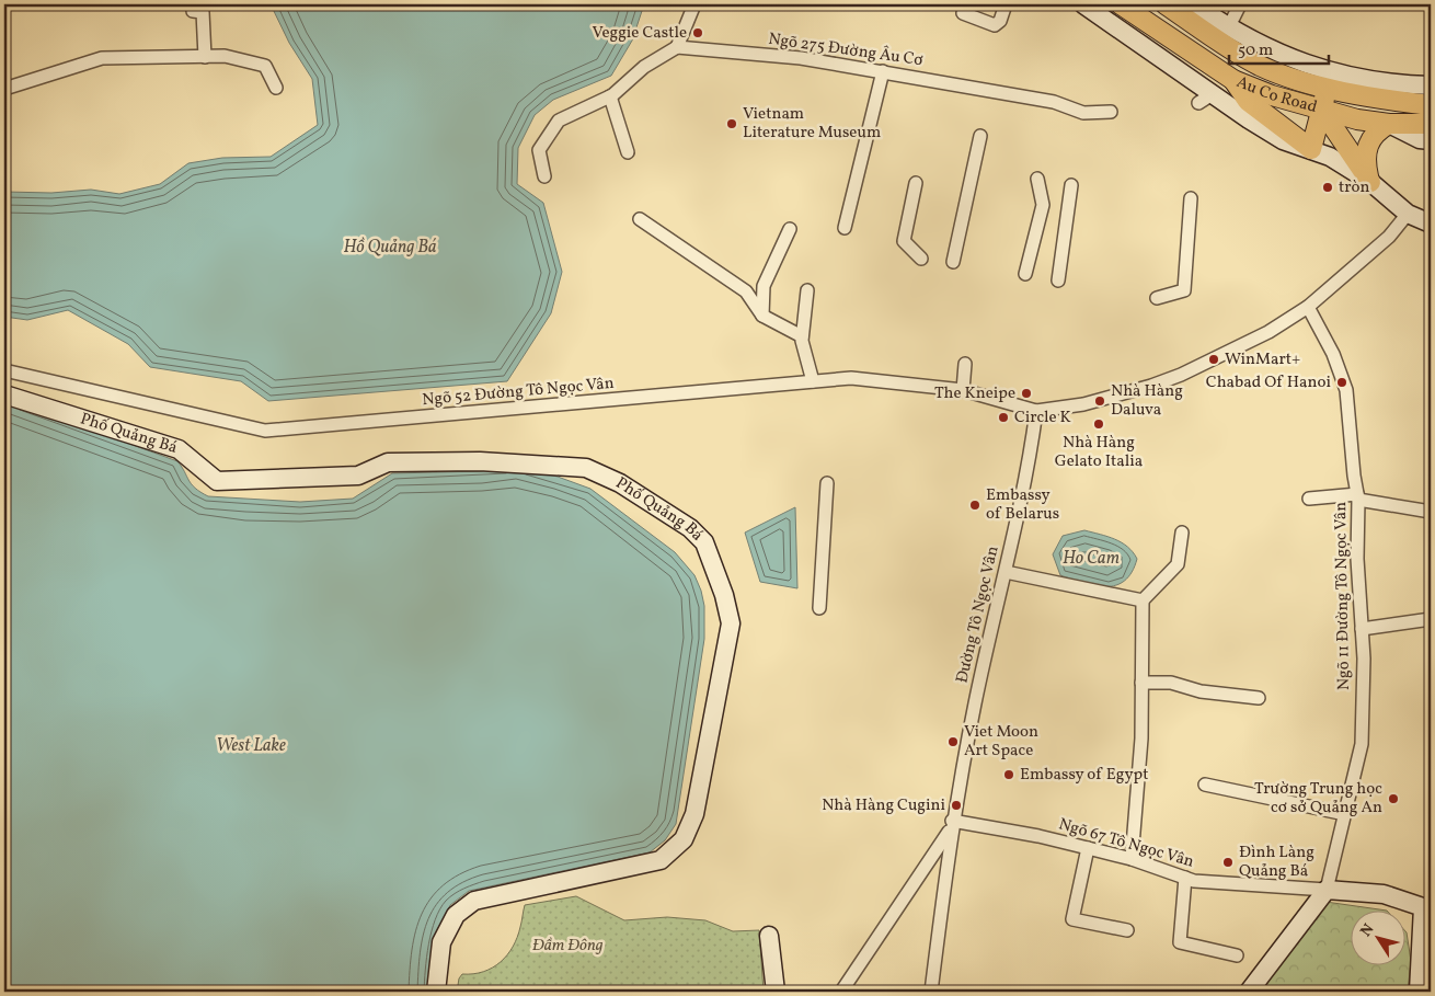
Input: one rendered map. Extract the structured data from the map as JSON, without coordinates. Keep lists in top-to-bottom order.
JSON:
{
  "streets": {
    "main road": ["Au Co Road"],
    "street": [
      "Ngõ 275 Đường Âu Cơ",
      "Ngõ 52 Đường Tô Ngọc Vân",
      "Phố Quảng Bá",
      "Ngõ 11 Đường Tô Ngọc Vân",
      "Đường Tô Ngọc Vân",
      "Ngõ 67 Tô Ngọc Vân"
    ]
  },
  "crossings": [
    ["Ngõ 52 Đường Tô Ngọc Vân", "Đường Tô Ngọc Vân"],
    ["Ngõ 11 Đường Tô Ngọc Vân", "Ngõ 67 Tô Ngọc Vân"],
    ["Đường Tô Ngọc Vân", "Ngõ 67 Tô Ngọc Vân"]
  ],
  "water": ["Hồ Quảng Bá", "Ho Cam", "West Lake"],
  "parks": ["Đầm Đông"],
  "places": [
    "Veggie Castle",
    "Vietnam Literature Museum",
    "tròn",
    "WinMart+",
    "Chabad Of Hanoi",
    "The Kneipe",
    "Nhà Hàng Daluva",
    "Circle K",
    "Nhà Hàng Gelato Italia",
    "Embassy of Belarus",
    "Viet Moon Art Space",
    "Embassy of Egypt",
    "Trường Trung học cơ sở Quảng An",
    "Nhà Hàng Cugini",
    "Đình Làng Quảng Bá"
  ],
  "scale_bar": "50 m",
  "north": "top left"
}
